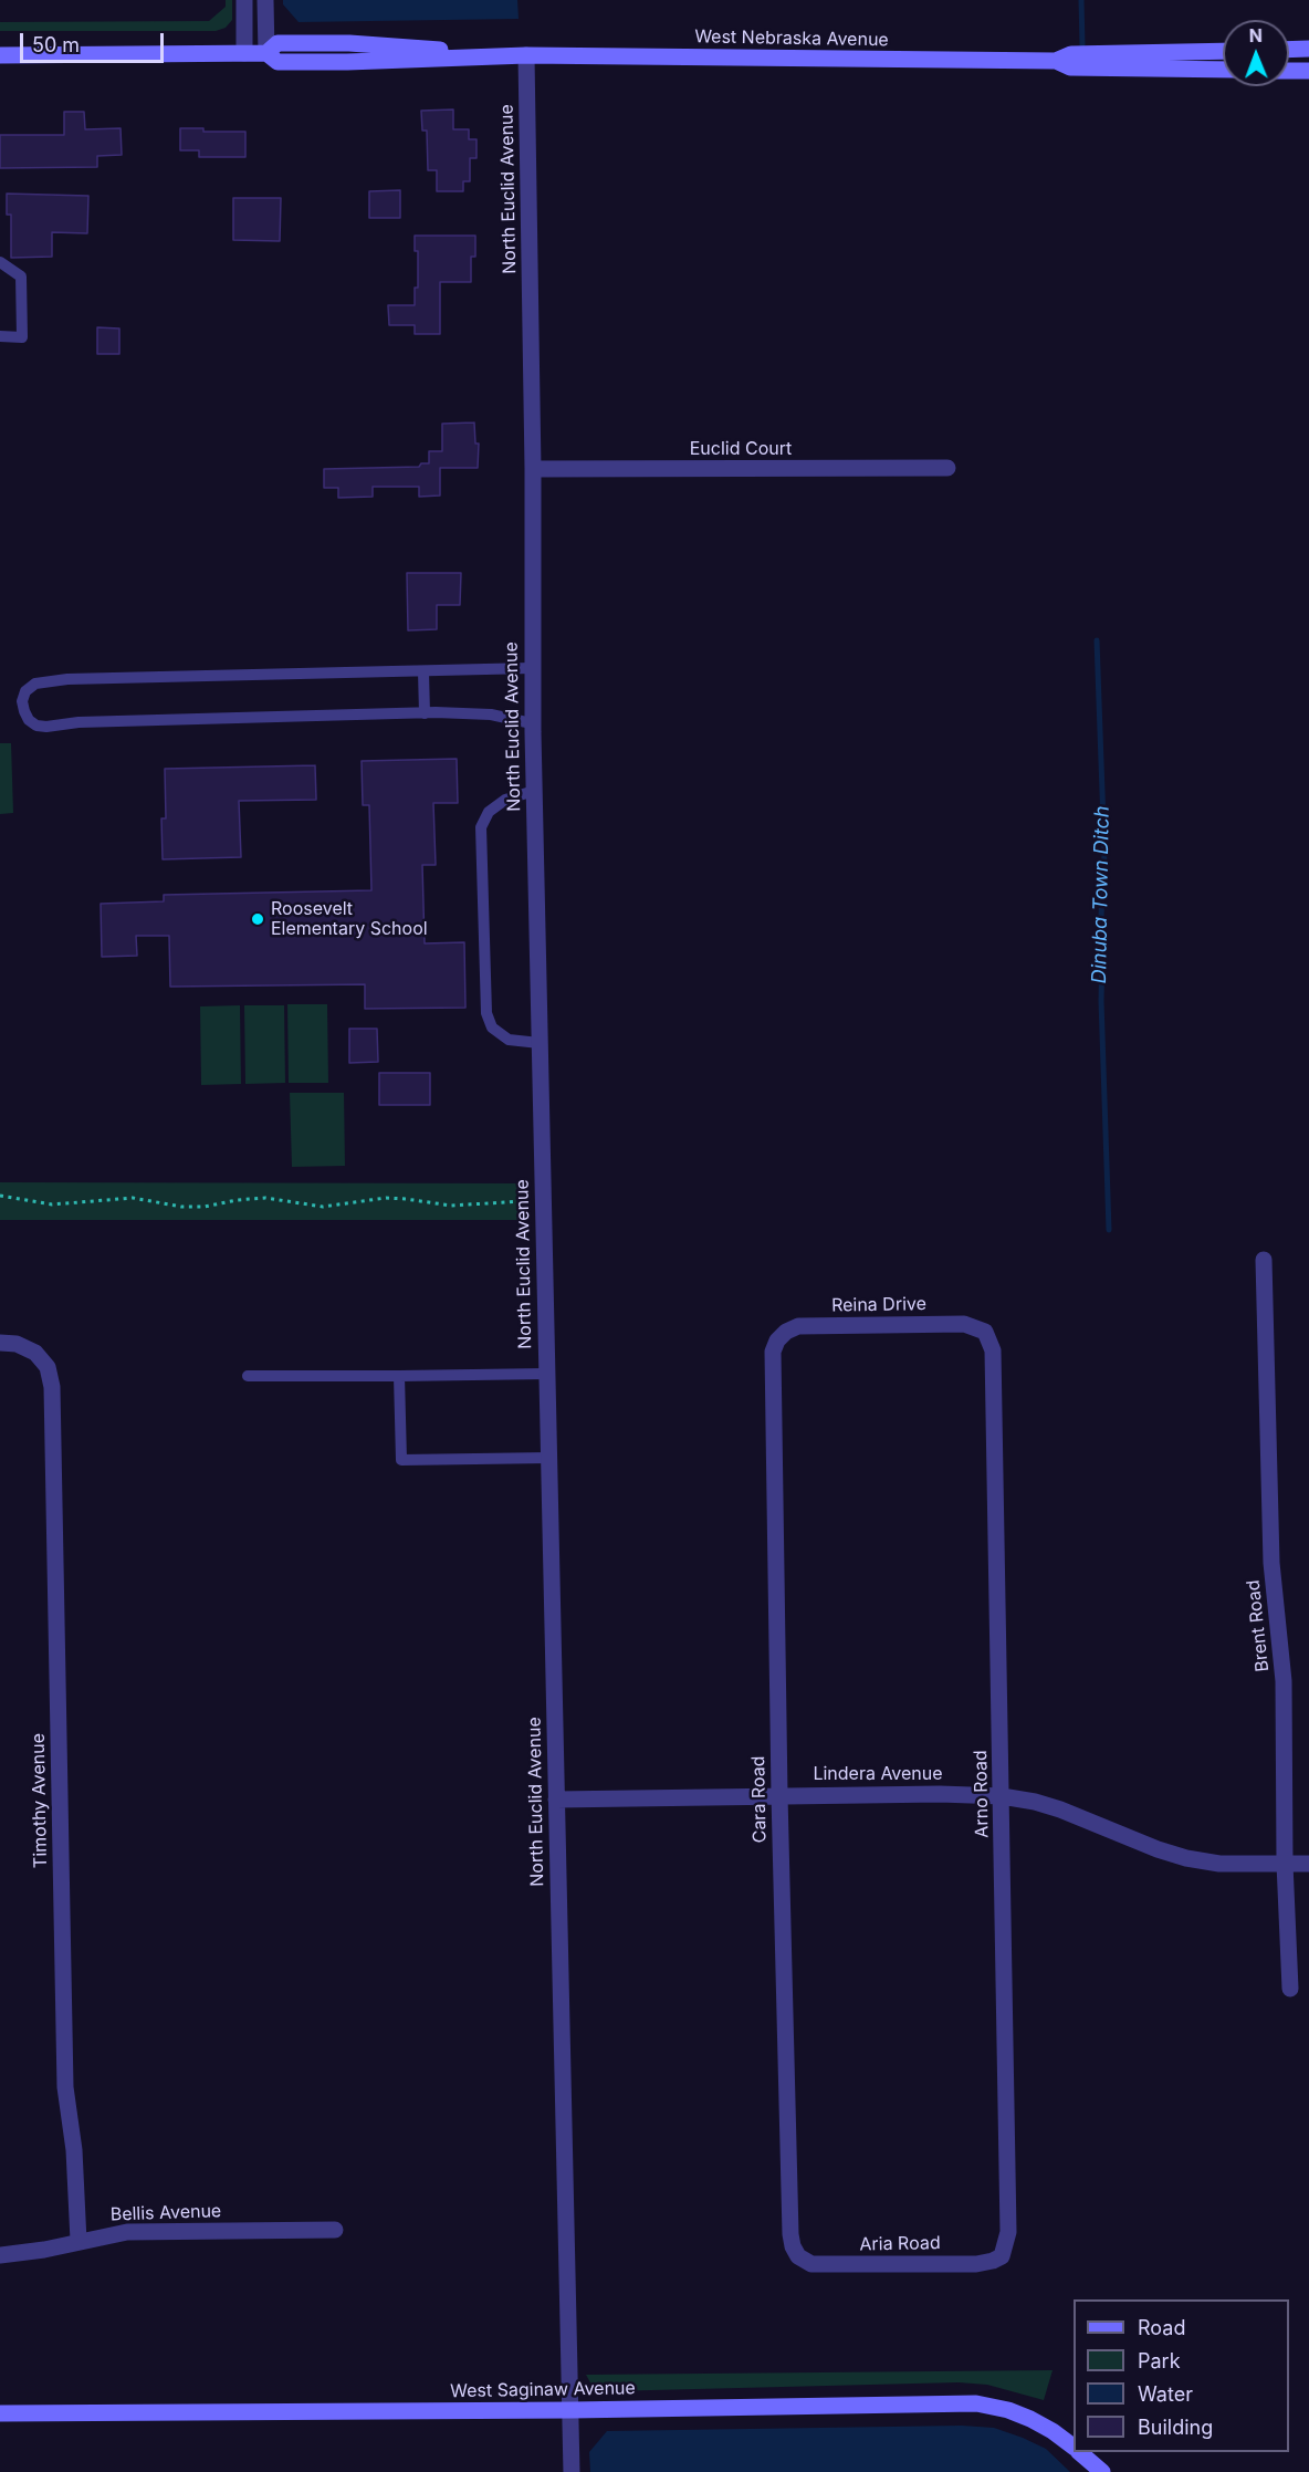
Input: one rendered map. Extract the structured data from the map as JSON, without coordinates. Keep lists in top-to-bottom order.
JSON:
{
  "streets": {
    "street": [
      "West Nebraska Avenue",
      "North Euclid Avenue",
      "Euclid Court",
      "Reina Drive",
      "Brent Road",
      "Lindera Avenue",
      "Arno Road",
      "Cara Road",
      "Timothy Avenue",
      "Bellis Avenue",
      "Aria Road",
      "West Saginaw Avenue"
    ]
  },
  "crossings": [
    ["West Nebraska Avenue", "North Euclid Avenue"],
    ["North Euclid Avenue", "Euclid Court"],
    ["North Euclid Avenue", "Lindera Avenue"],
    ["North Euclid Avenue", "West Saginaw Avenue"],
    ["Reina Drive", "Arno Road"],
    ["Reina Drive", "Cara Road"],
    ["Brent Road", "Lindera Avenue"],
    ["Lindera Avenue", "Arno Road"],
    ["Lindera Avenue", "Cara Road"],
    ["Arno Road", "Aria Road"],
    ["Cara Road", "Aria Road"],
    ["Timothy Avenue", "Bellis Avenue"]
  ],
  "water": ["Dinuba Town Ditch"],
  "places": ["Roosevelt Elementary School"],
  "legend": [
    "Road",
    "Park",
    "Water",
    "Building"
  ],
  "scale_bar": "50 m",
  "north": "top"
}
